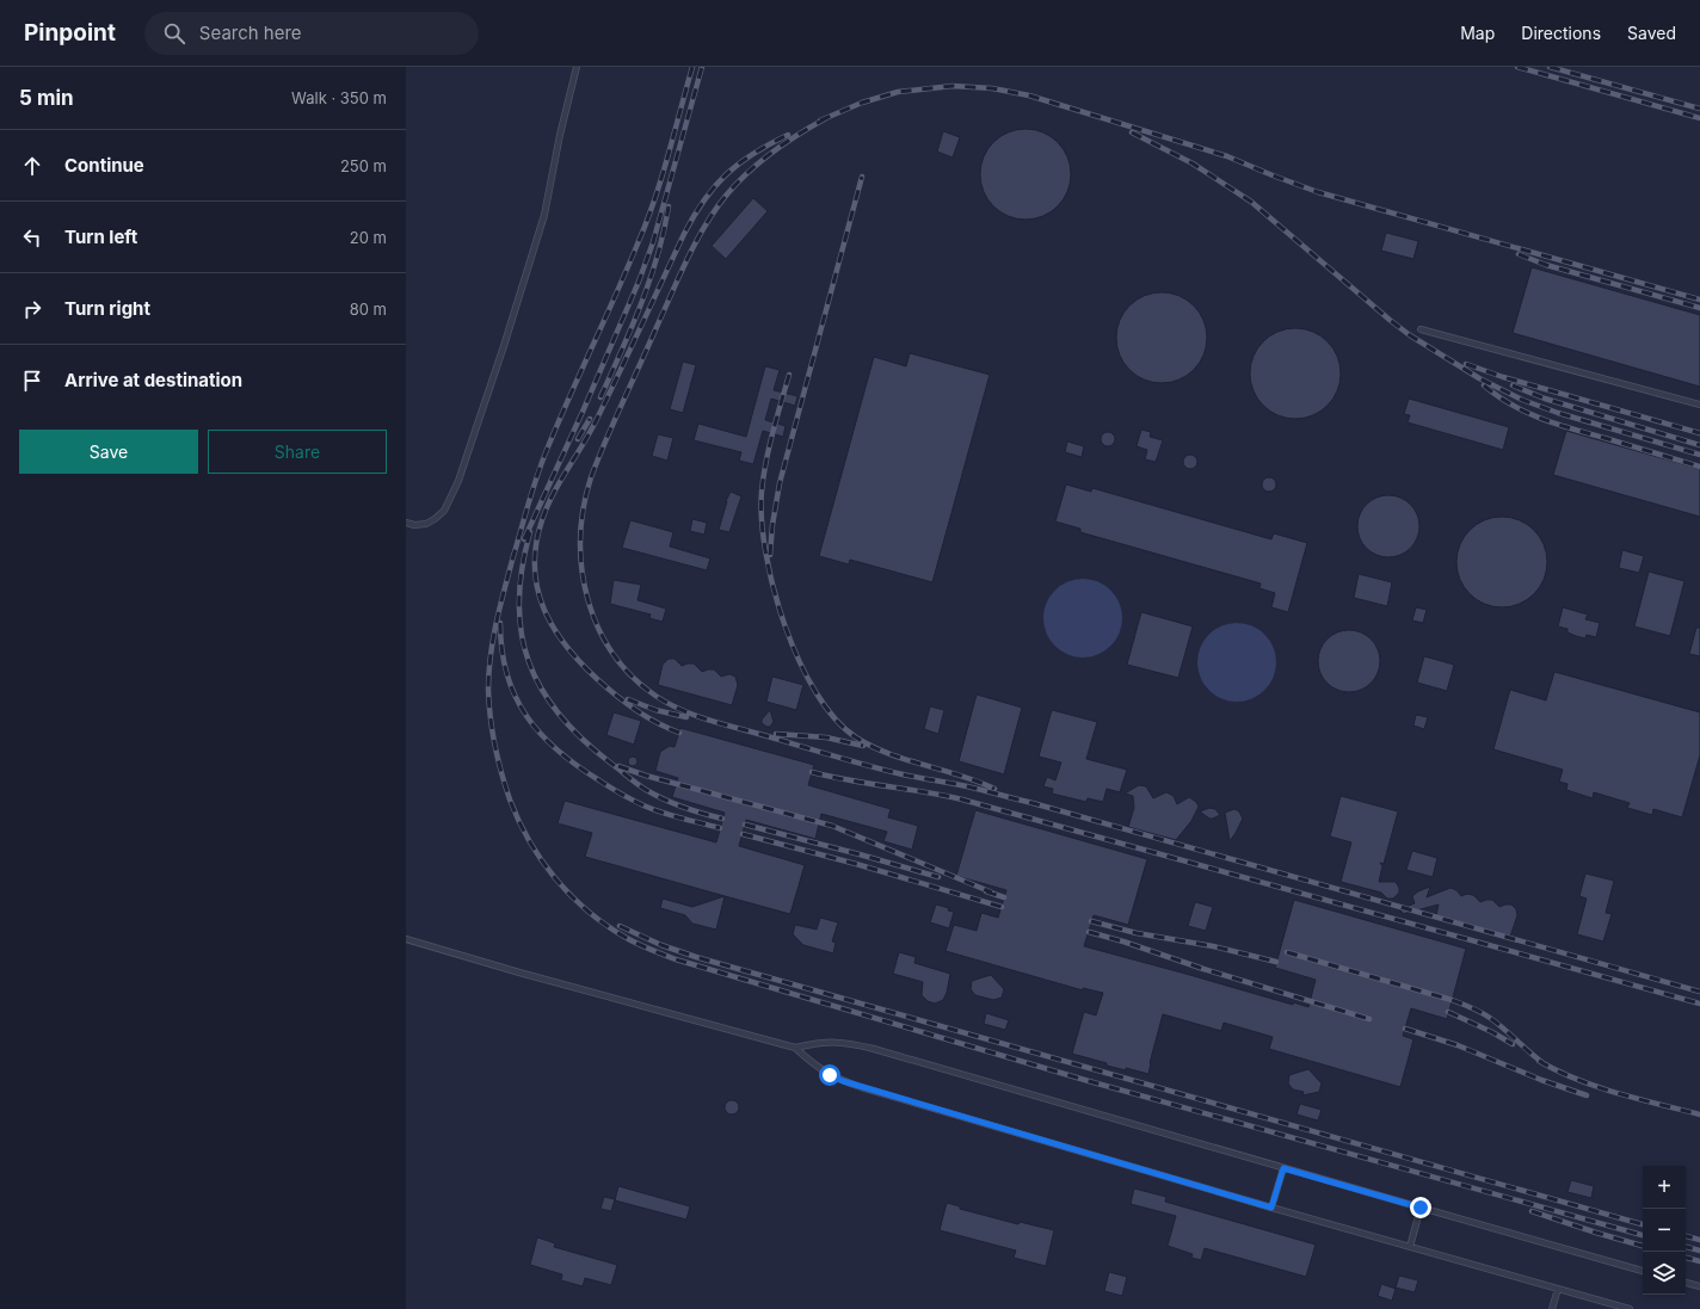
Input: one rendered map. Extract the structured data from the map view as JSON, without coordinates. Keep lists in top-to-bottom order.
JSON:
{
  "page": {
    "header": "Pinpoint",
    "search": "Search here",
    "nav": ["Map", "Directions", "Saved"],
    "heading": ["5 min", "Walk · 350 m"],
    "list": [
      ["Continue", "250 m"],
      ["Turn left", "20 m"],
      ["Turn right", "80 m"],
      "Arrive at destination"
    ],
    "buttons": ["Save", "Share"],
    "map_buttons": ["+", "−"]
  }
}
